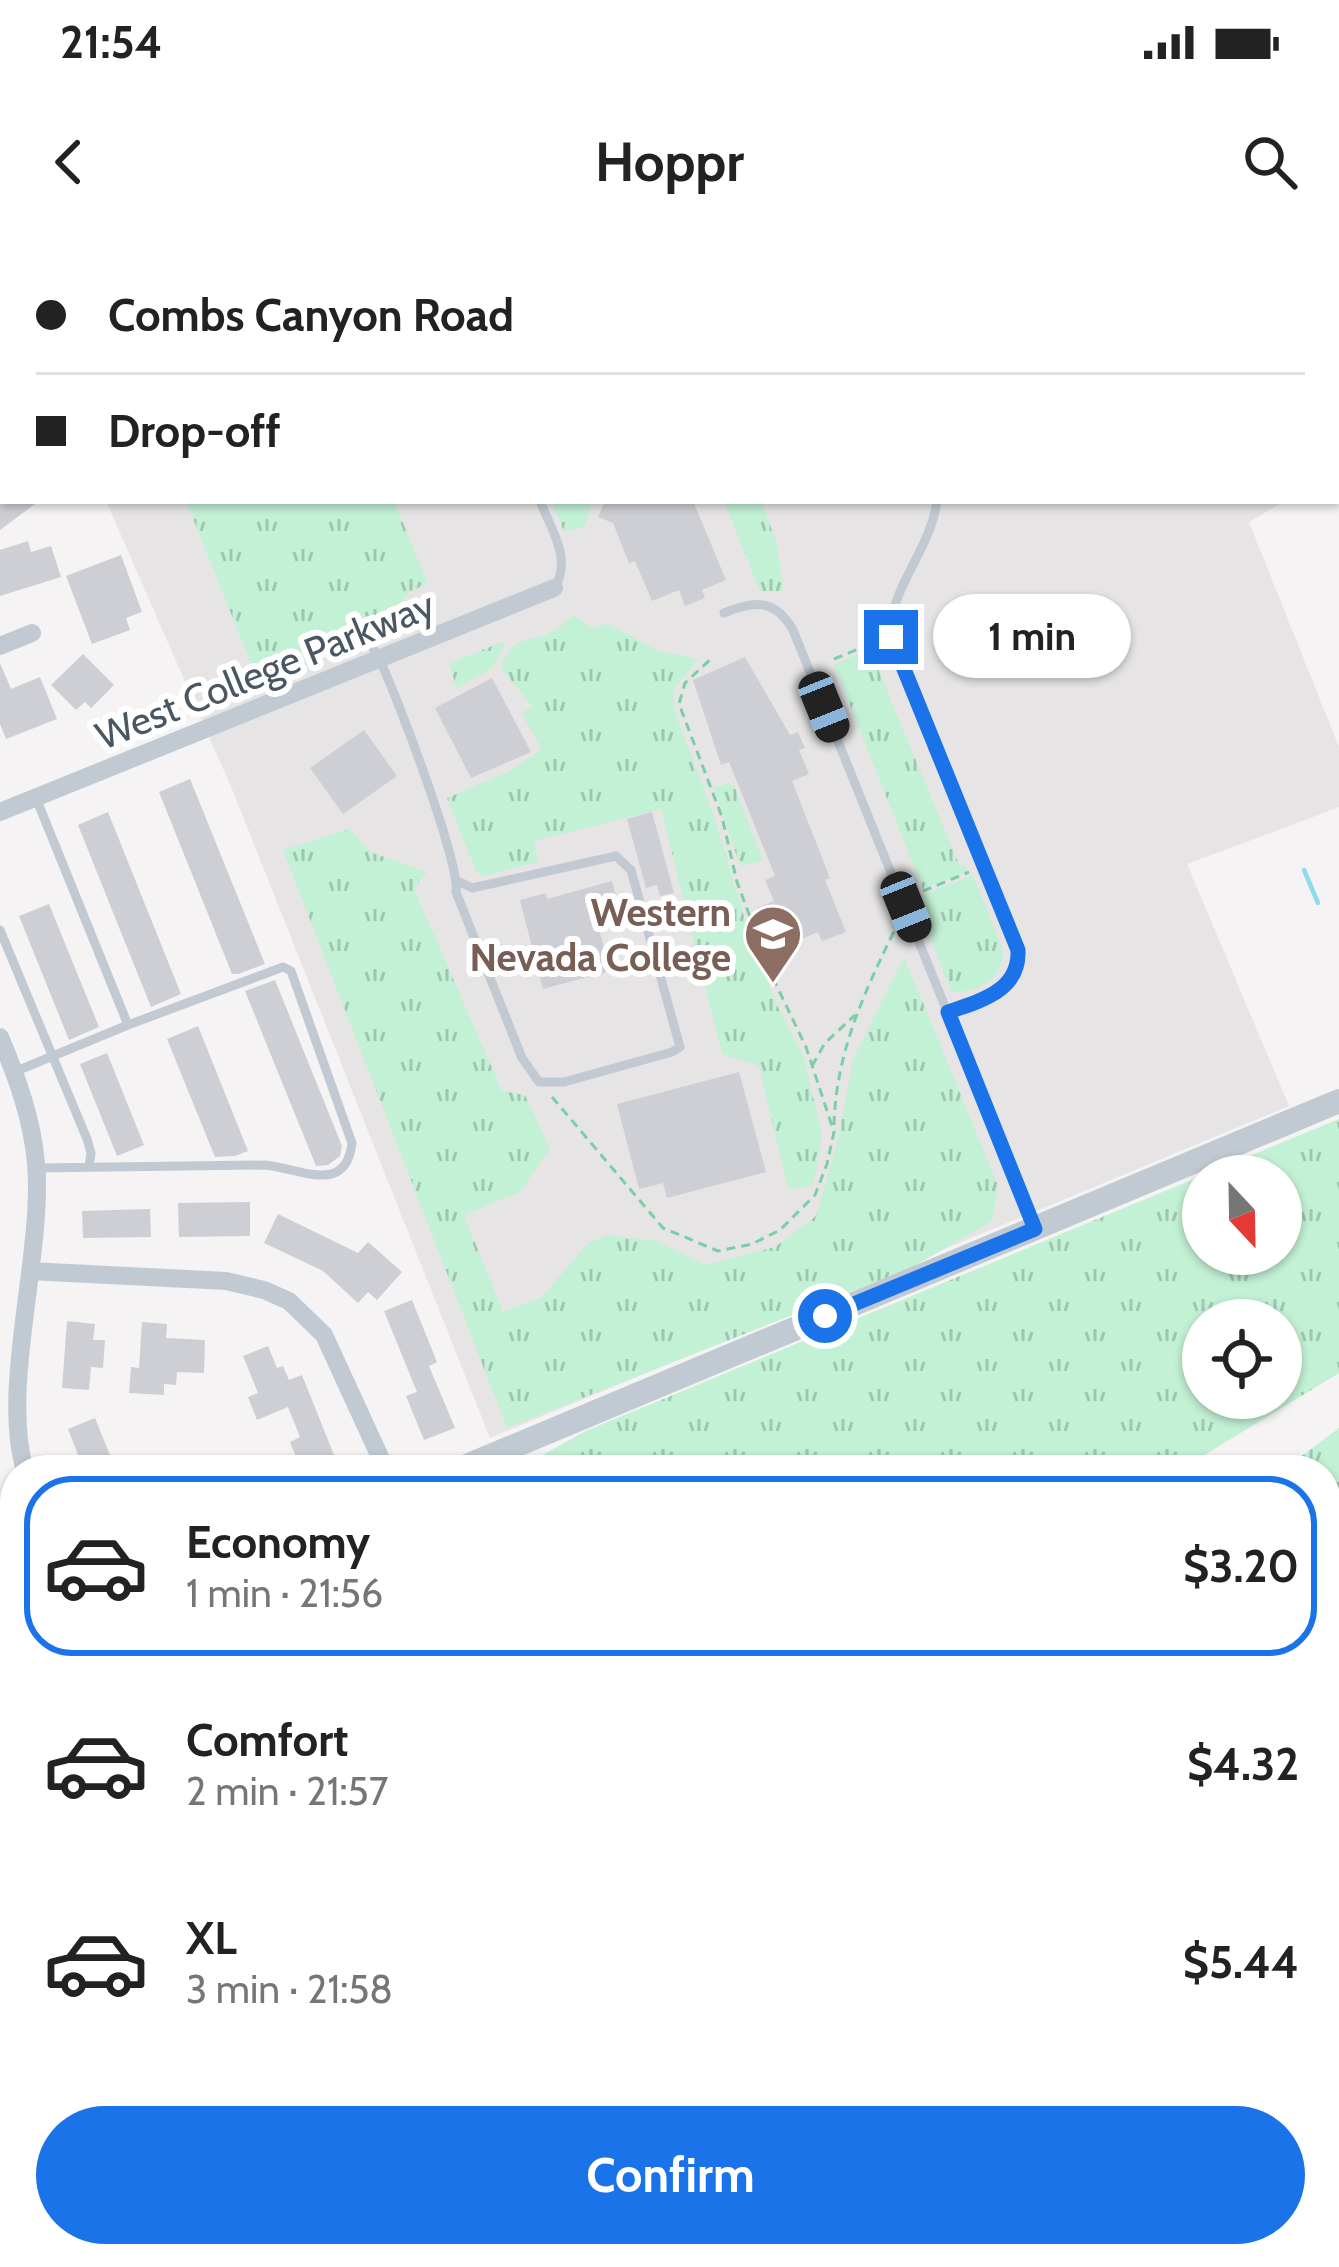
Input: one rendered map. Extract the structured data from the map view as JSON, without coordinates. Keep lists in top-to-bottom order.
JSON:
{
  "streets": {
    "street": ["West College Parkway"]
  },
  "places": {
    "school or university": ["Western Nevada College"]
  },
  "north": "bottom",
  "page": {
    "status": "21:54",
    "header": "Hoppr",
    "banner": ["Combs Canyon Road", "Drop-off"],
    "bubble": "1 min",
    "list": [
      {
        "name": "Economy",
        "note": "1 min · 21:56",
        "value": "$3.20"
      },
      {
        "name": "Comfort",
        "note": "2 min · 21:57",
        "value": "$4.32"
      },
      {
        "name": "XL",
        "note": "3 min · 21:58",
        "value": "$5.44"
      }
    ],
    "buttons": "Confirm"
  }
}
